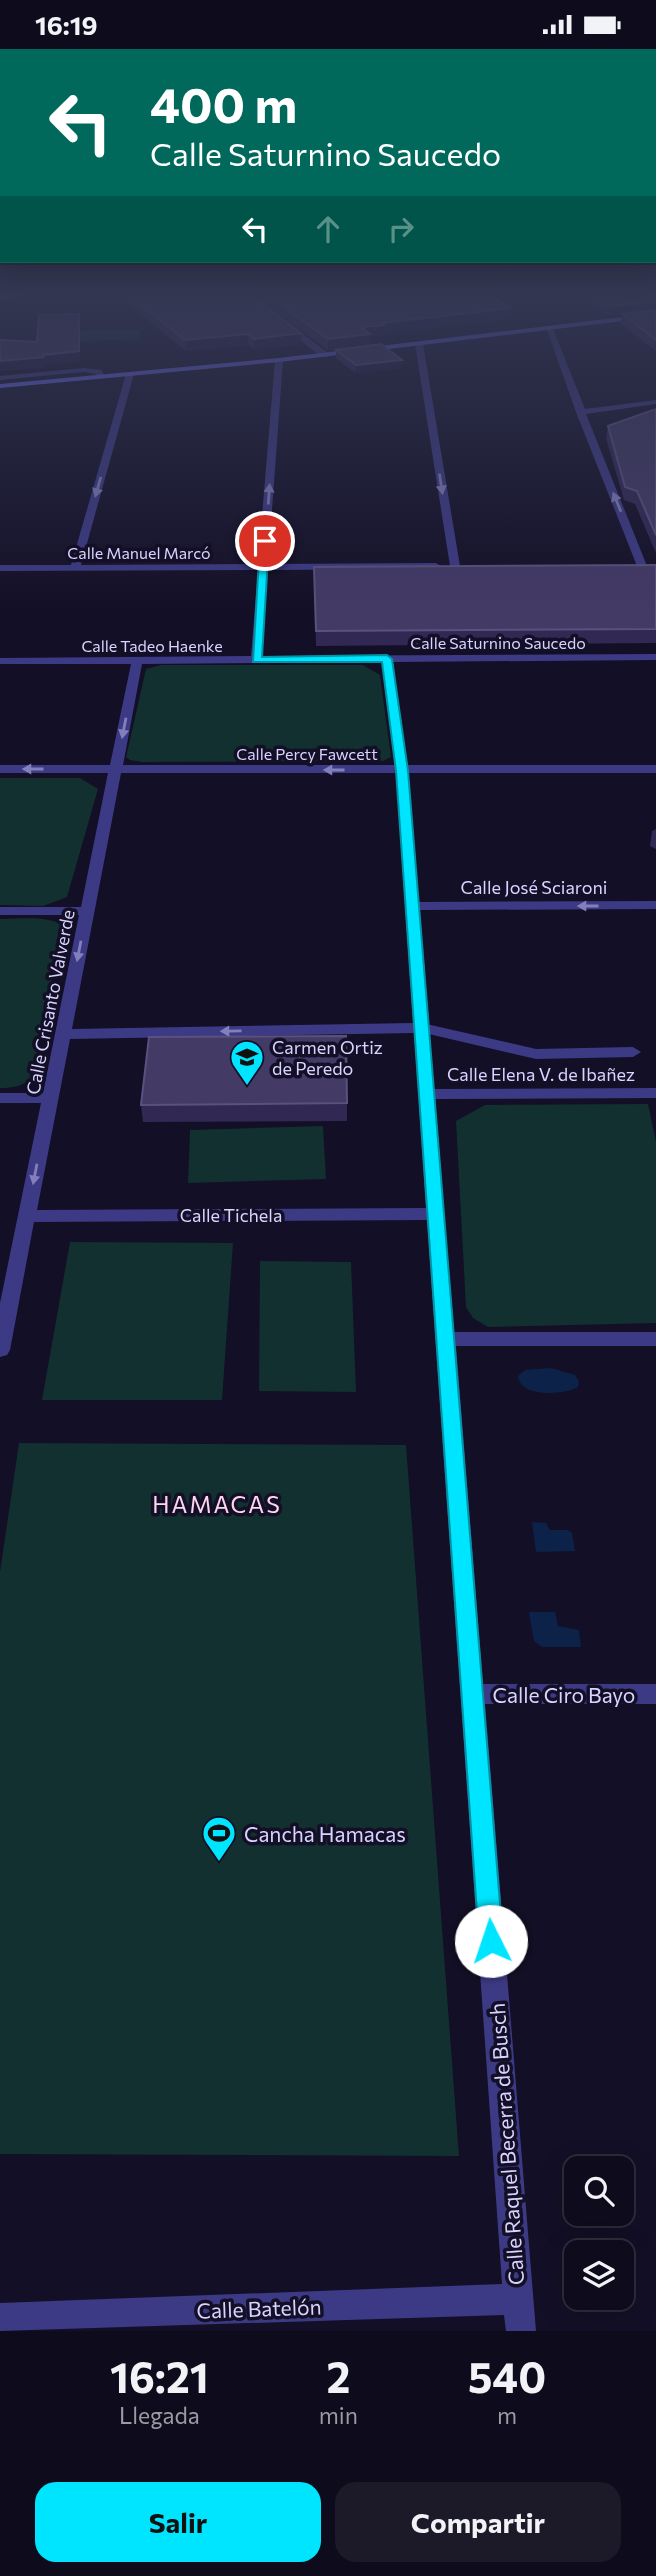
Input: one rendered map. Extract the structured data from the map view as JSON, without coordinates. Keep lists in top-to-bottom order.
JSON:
{
  "streets": {
    "street": [
      "Calle Manuel Marcó",
      "Calle Saturnino Saucedo",
      "Calle Tadeo Haenke",
      "Calle Percy Fawcett",
      "Calle José Sciaroni",
      "Calle Crisanto Valverde",
      "Calle Elena V. de Ibañez",
      "Calle Tichela",
      "Calle Ciro Bayo",
      "Calle Raquel Becerra de Busch",
      "Calle Batelón"
    ]
  },
  "crossings": [
    ["Calle Saturnino Saucedo", "Calle Tadeo Haenke"],
    ["Calle Saturnino Saucedo", "Calle Raquel Becerra de Busch"],
    ["Calle Tadeo Haenke", "Calle Crisanto Valverde"],
    ["Calle Percy Fawcett", "Calle Crisanto Valverde"],
    ["Calle Percy Fawcett", "Calle Raquel Becerra de Busch"],
    ["Calle José Sciaroni", "Calle Raquel Becerra de Busch"],
    ["Calle Crisanto Valverde", "Calle Tichela"],
    ["Calle Elena V. de Ibañez", "Calle Raquel Becerra de Busch"],
    ["Calle Tichela", "Calle Raquel Becerra de Busch"],
    ["Calle Ciro Bayo", "Calle Raquel Becerra de Busch"],
    ["Calle Raquel Becerra de Busch", "Calle Batelón"]
  ],
  "one_way": ["Calle Percy Fawcett", "Calle Crisanto Valverde"],
  "districts": ["HAMACAS"],
  "places": {
    "school or university": ["Carmen Ortiz de Peredo"],
    "sports": ["Cancha Hamacas"]
  },
  "page": {
    "status": "16:19",
    "turn": ["400 m", "Calle Saturnino Saucedo"],
    "eta": [
      "16:21",
      "Llegada",
      "2",
      "min",
      "540",
      "m"
    ],
    "buttons": ["Salir", "Compartir"]
  }
}
